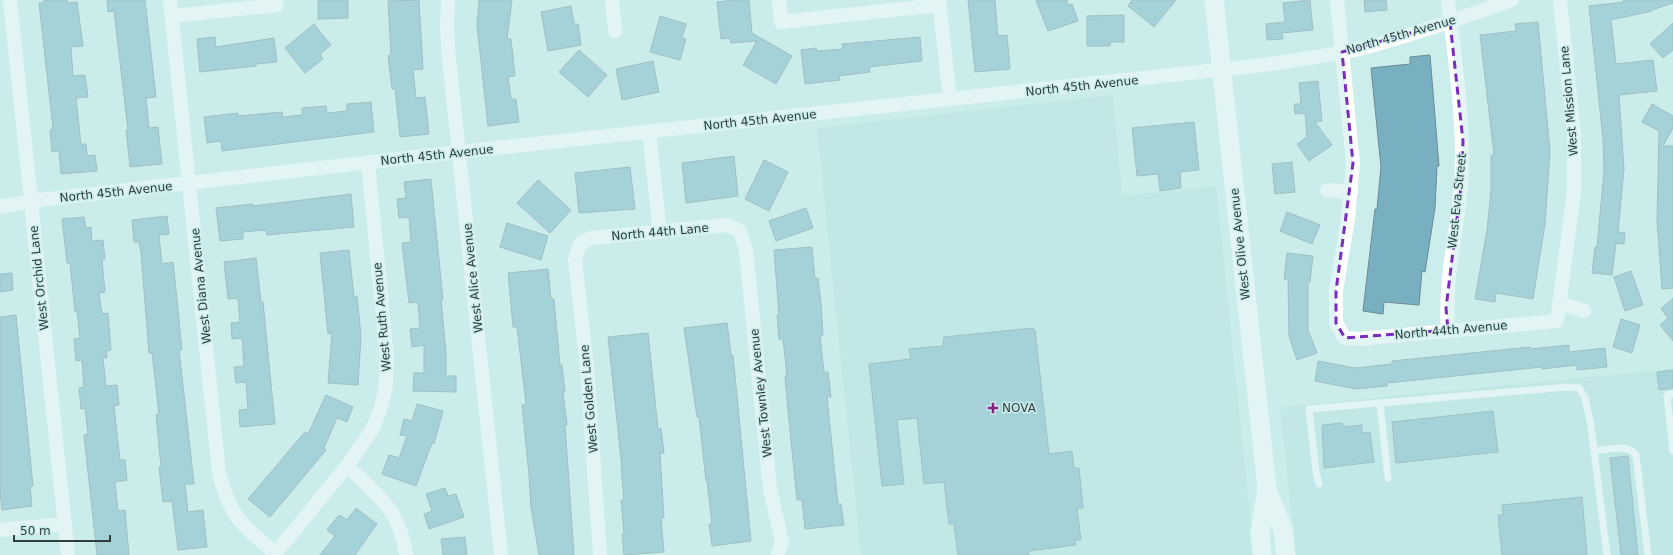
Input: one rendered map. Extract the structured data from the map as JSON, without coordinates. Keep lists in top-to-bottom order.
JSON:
{
  "streets": {
    "main road": ["West Olive Avenue"],
    "street": [
      "North 45th Avenue",
      "West Mission Lane",
      "West Eva Street",
      "North 44th Lane",
      "West Orchid Lane",
      "West Alice Avenue",
      "West Diana Avenue",
      "West Ruth Avenue",
      "North 44th Avenue",
      "West Townley Avenue",
      "West Golden Lane"
    ]
  },
  "crossings": [
    ["North 45th Avenue", "West Eva Street"],
    ["North 45th Avenue", "West Olive Avenue"],
    ["North 45th Avenue", "West Orchid Lane"],
    ["North 45th Avenue", "West Alice Avenue"],
    ["North 45th Avenue", "West Diana Avenue"],
    ["North 45th Avenue", "West Ruth Avenue"],
    ["West Mission Lane", "North 44th Avenue"],
    ["West Eva Street", "North 44th Avenue"],
    ["North 44th Lane", "West Townley Avenue"],
    ["North 44th Lane", "West Golden Lane"],
    ["West Diana Avenue", "West Ruth Avenue"]
  ],
  "places": {
    "health": ["NOVA"]
  },
  "scale_bar": "50 m"
}
